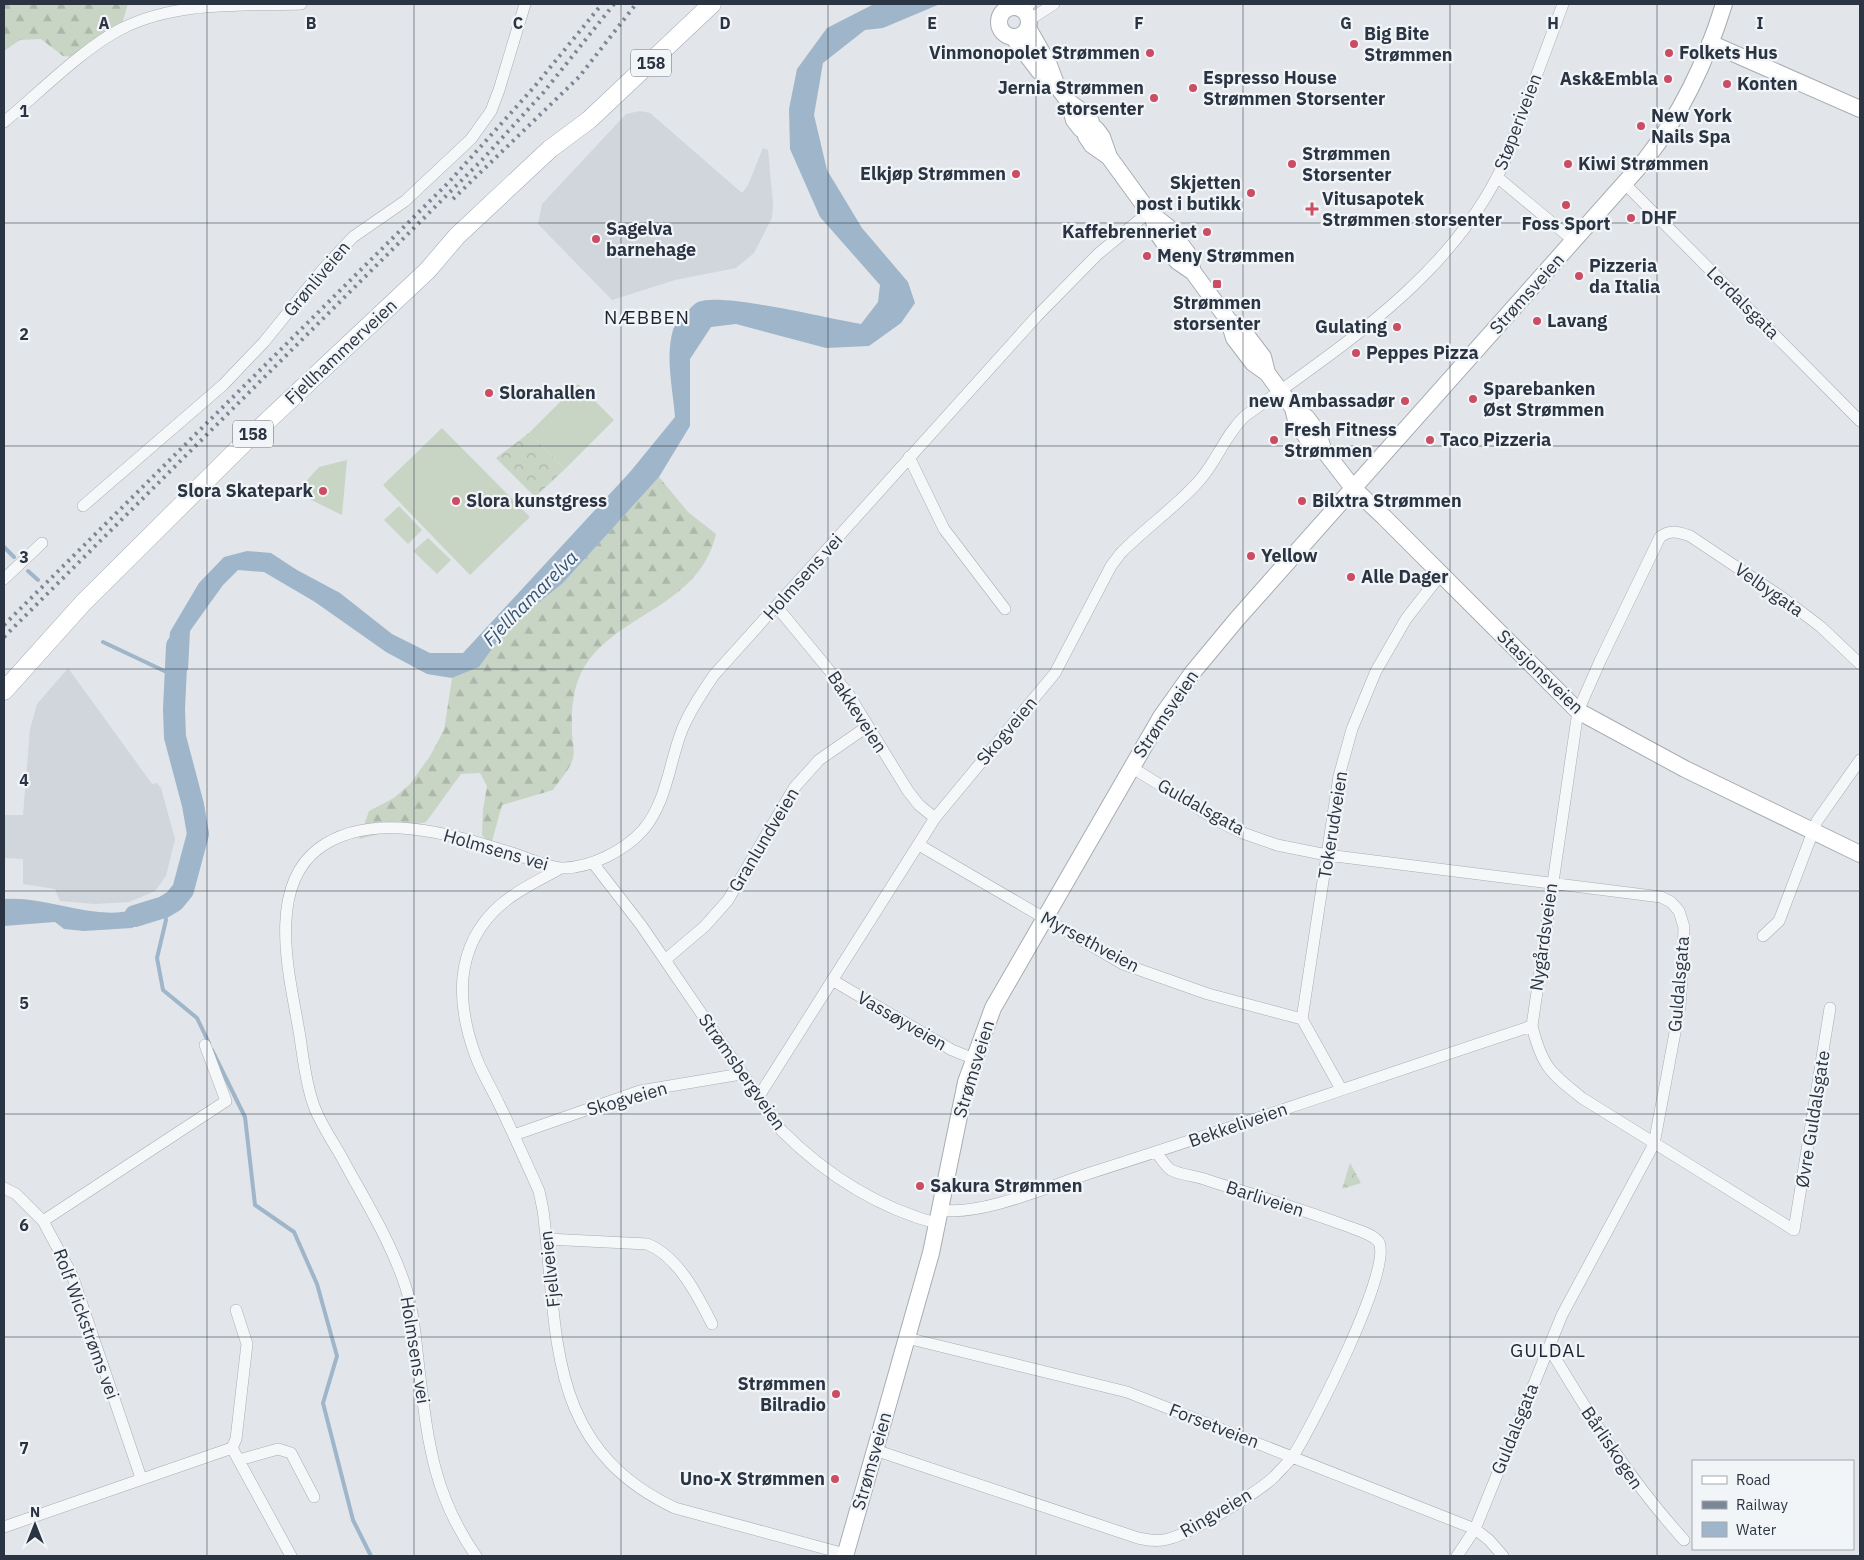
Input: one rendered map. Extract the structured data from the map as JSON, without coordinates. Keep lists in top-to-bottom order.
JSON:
{
  "streets": {
    "main road": [
      "158",
      "Strømsveien",
      "Fjellhammerveien",
      "Stasjonsveien"
    ],
    "street": [
      "Støperiveien",
      "Grønliveien",
      "Lerdalsgata",
      "Holmsens vei",
      "Velbygata",
      "Bakkeveien",
      "Skogveien",
      "Guldalsgata",
      "Tokerudveien",
      "Granlundveien",
      "Nygårdsveien",
      "Myrsethveien",
      "Vassøyveien",
      "Strømsbergveien",
      "Øvre Guldalsgate",
      "Bekkeliveien",
      "Barliveien",
      "Fjellveien",
      "Rolf Wickstrøms vei",
      "Forsetveien",
      "Bårliskogen",
      "Ringveien"
    ]
  },
  "crossings": [
    ["158", "Fjellhammerveien"],
    ["Støperiveien", "Stasjonsveien"],
    ["Støperiveien", "Skogveien"],
    ["Strømsveien", "Lerdalsgata"],
    ["Strømsveien", "Stasjonsveien"],
    ["Strømsveien", "Guldalsgata"],
    ["Strømsveien", "Myrsethveien"],
    ["Strømsveien", "Vassøyveien"],
    ["Strømsveien", "Strømsbergveien"],
    ["Strømsveien", "Bekkeliveien"],
    ["Strømsveien", "Fjellveien"],
    ["Strømsveien", "Forsetveien"],
    ["Strømsveien", "Ringveien"],
    ["Holmsens vei", "Stasjonsveien"],
    ["Holmsens vei", "Bakkeveien"],
    ["Holmsens vei", "Strømsbergveien"],
    ["Holmsens vei", "Fjellveien"],
    ["Velbygata", "Nygårdsveien"],
    ["Stasjonsveien", "Skogveien"],
    ["Stasjonsveien", "Tokerudveien"],
    ["Stasjonsveien", "Nygårdsveien"],
    ["Bakkeveien", "Skogveien"],
    ["Bakkeveien", "Granlundveien"],
    ["Skogveien", "Myrsethveien"],
    ["Skogveien", "Vassøyveien"],
    ["Skogveien", "Strømsbergveien"],
    ["Skogveien", "Fjellveien"],
    ["Guldalsgata", "Tokerudveien"],
    ["Guldalsgata", "Nygårdsveien"],
    ["Guldalsgata", "Forsetveien"],
    ["Guldalsgata", "Bårliskogen"],
    ["Tokerudveien", "Myrsethveien"],
    ["Granlundveien", "Strømsbergveien"],
    ["Nygårdsveien", "Øvre Guldalsgate"],
    ["Nygårdsveien", "Bekkeliveien"],
    ["Strømsbergveien", "Bekkeliveien"],
    ["Bekkeliveien", "Barliveien"],
    ["Barliveien", "Ringveien"],
    ["Forsetveien", "Ringveien"]
  ],
  "districts": ["NÆBBEN", "GULDAL"],
  "water": ["Fjellhamarelva"],
  "places": {
    "other": [
      "Big Bite Strømmen",
      "Vinmonopolet Strømmen",
      "Folkets Hus",
      "Ask&Embla",
      "Konten",
      "Espresso House Strømmen Storsenter",
      "Jernia Strømmen storsenter",
      "New York Nails Spa",
      "Strømmen Storsenter",
      "Kiwi Strømmen",
      "Elkjøp Strømmen",
      "Skjetten post i butikk",
      "Foss Sport",
      "DHF",
      "Kaffebrenneriet",
      "Sagelva barnehage",
      "Meny Strømmen",
      "Pizzeria da Italia",
      "Lavang",
      "Gulating",
      "Peppes Pizza",
      "Slorahallen",
      "Sparebanken Øst Strømmen",
      "new Ambassadør",
      "Fresh Fitness Strømmen",
      "Taco Pizzeria",
      "Slora Skatepark",
      "Slora kunstgress",
      "Bilxtra Strømmen",
      "Yellow",
      "Alle Dager",
      "Sakura Strømmen",
      "Strømmen Bilradio",
      "Uno-X Strømmen"
    ],
    "health": ["Vitusapotek Strømmen storsenter"],
    "transit": ["Strømmen storsenter"]
  },
  "legend": ["Road", "Railway", "Water"],
  "north": "top",
  "grid": {
    "columns": [
      "A",
      "B",
      "C",
      "D",
      "E",
      "F",
      "G",
      "H",
      "I"
    ],
    "rows": [
      "1",
      "2",
      "3",
      "4",
      "5",
      "6",
      "7"
    ]
  }
}
